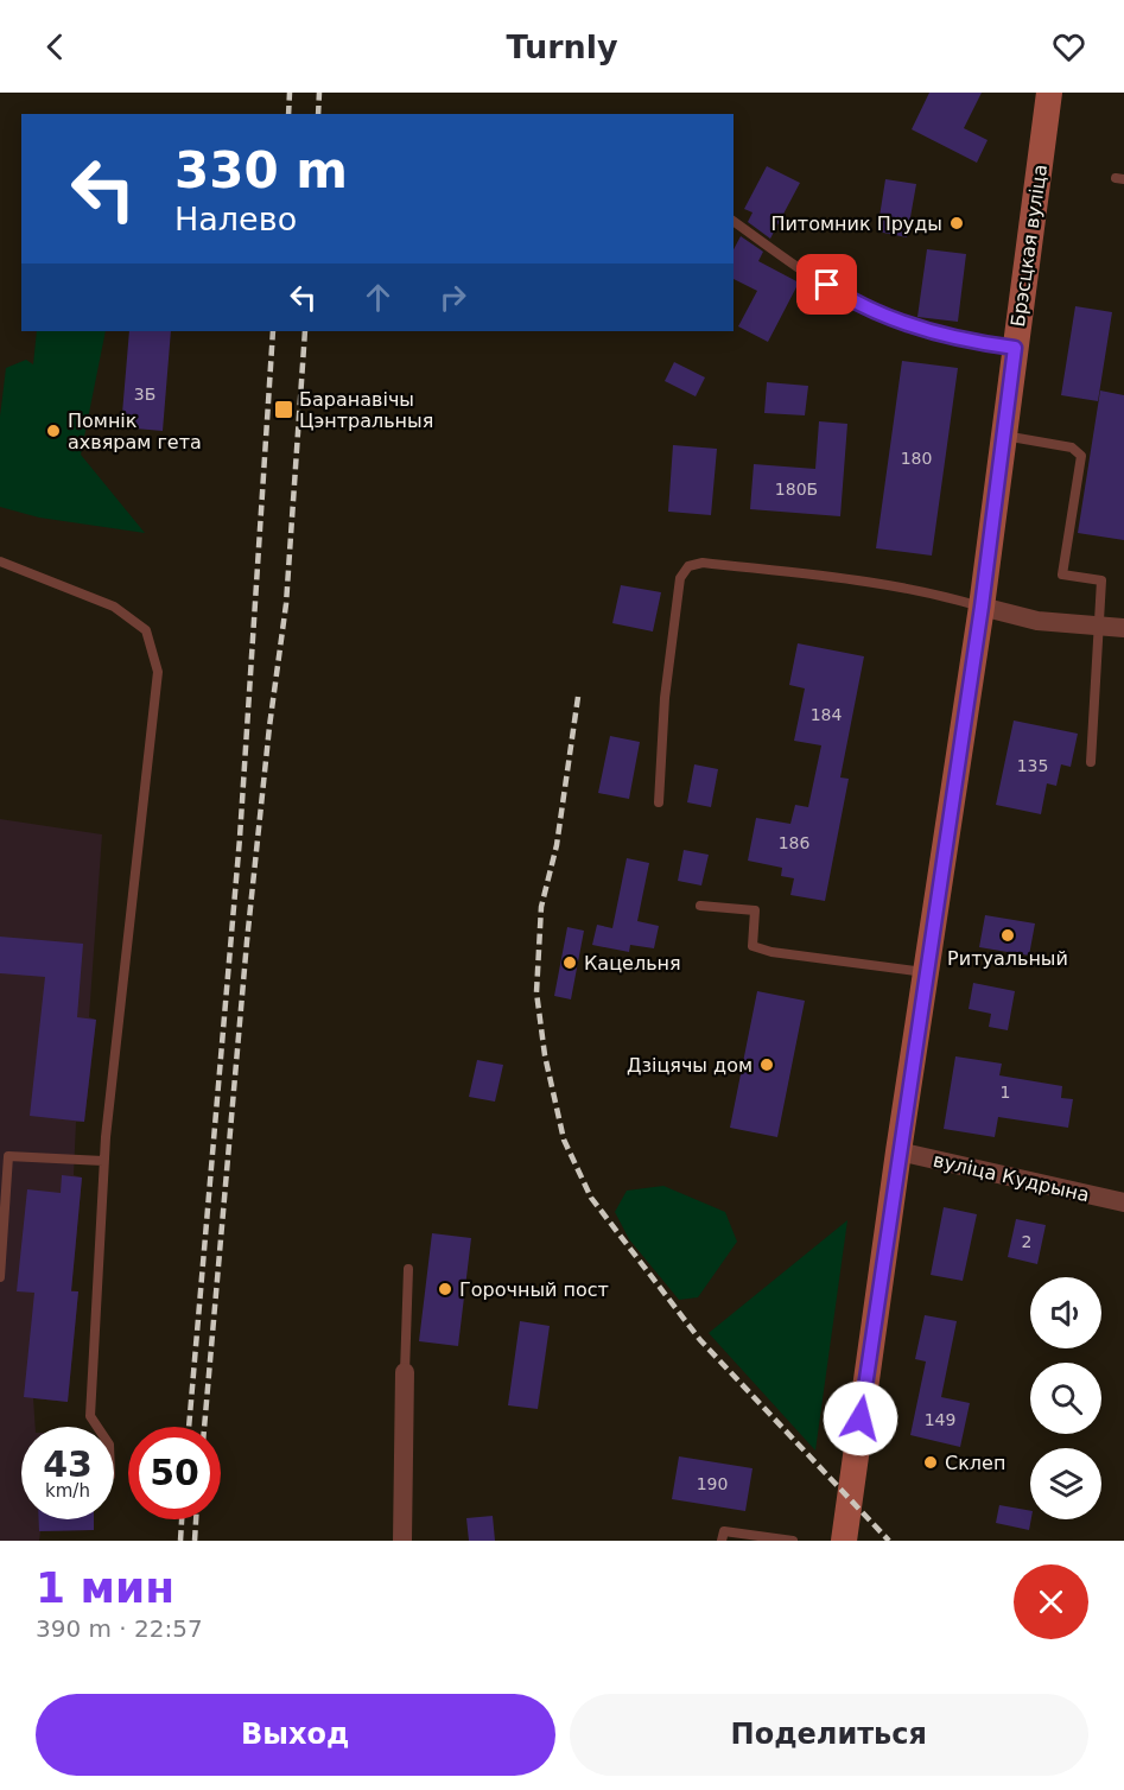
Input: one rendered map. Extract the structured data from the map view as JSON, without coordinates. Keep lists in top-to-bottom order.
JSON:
{
  "streets": {
    "main road": ["Брэсцкая вуліца"],
    "street": ["вуліца Кудрына"]
  },
  "crossings": [
    ["Брэсцкая вуліца", "вуліца Кудрына"]
  ],
  "places": {
    "other": [
      "Питомник Пруды",
      "Помнік ахвярам гета",
      "Ритуальный",
      "Кацельня",
      "Дзіцячы дом",
      "Горочный пост",
      "Склеп"
    ],
    "transit": ["Баранавічы Цэнтральныя"]
  },
  "house_numbers": [
    "3Б",
    "180",
    "180Б",
    "184",
    "135",
    "186",
    "1",
    "2",
    "149",
    "190"
  ],
  "page": {
    "header": "Turnly",
    "turn": ["330 m", "Налево"],
    "speed": "43 km/h",
    "limit": "50",
    "heading": ["1 мин", "390 m · 22:57"],
    "buttons": ["Выход", "Поделиться"]
  }
}
